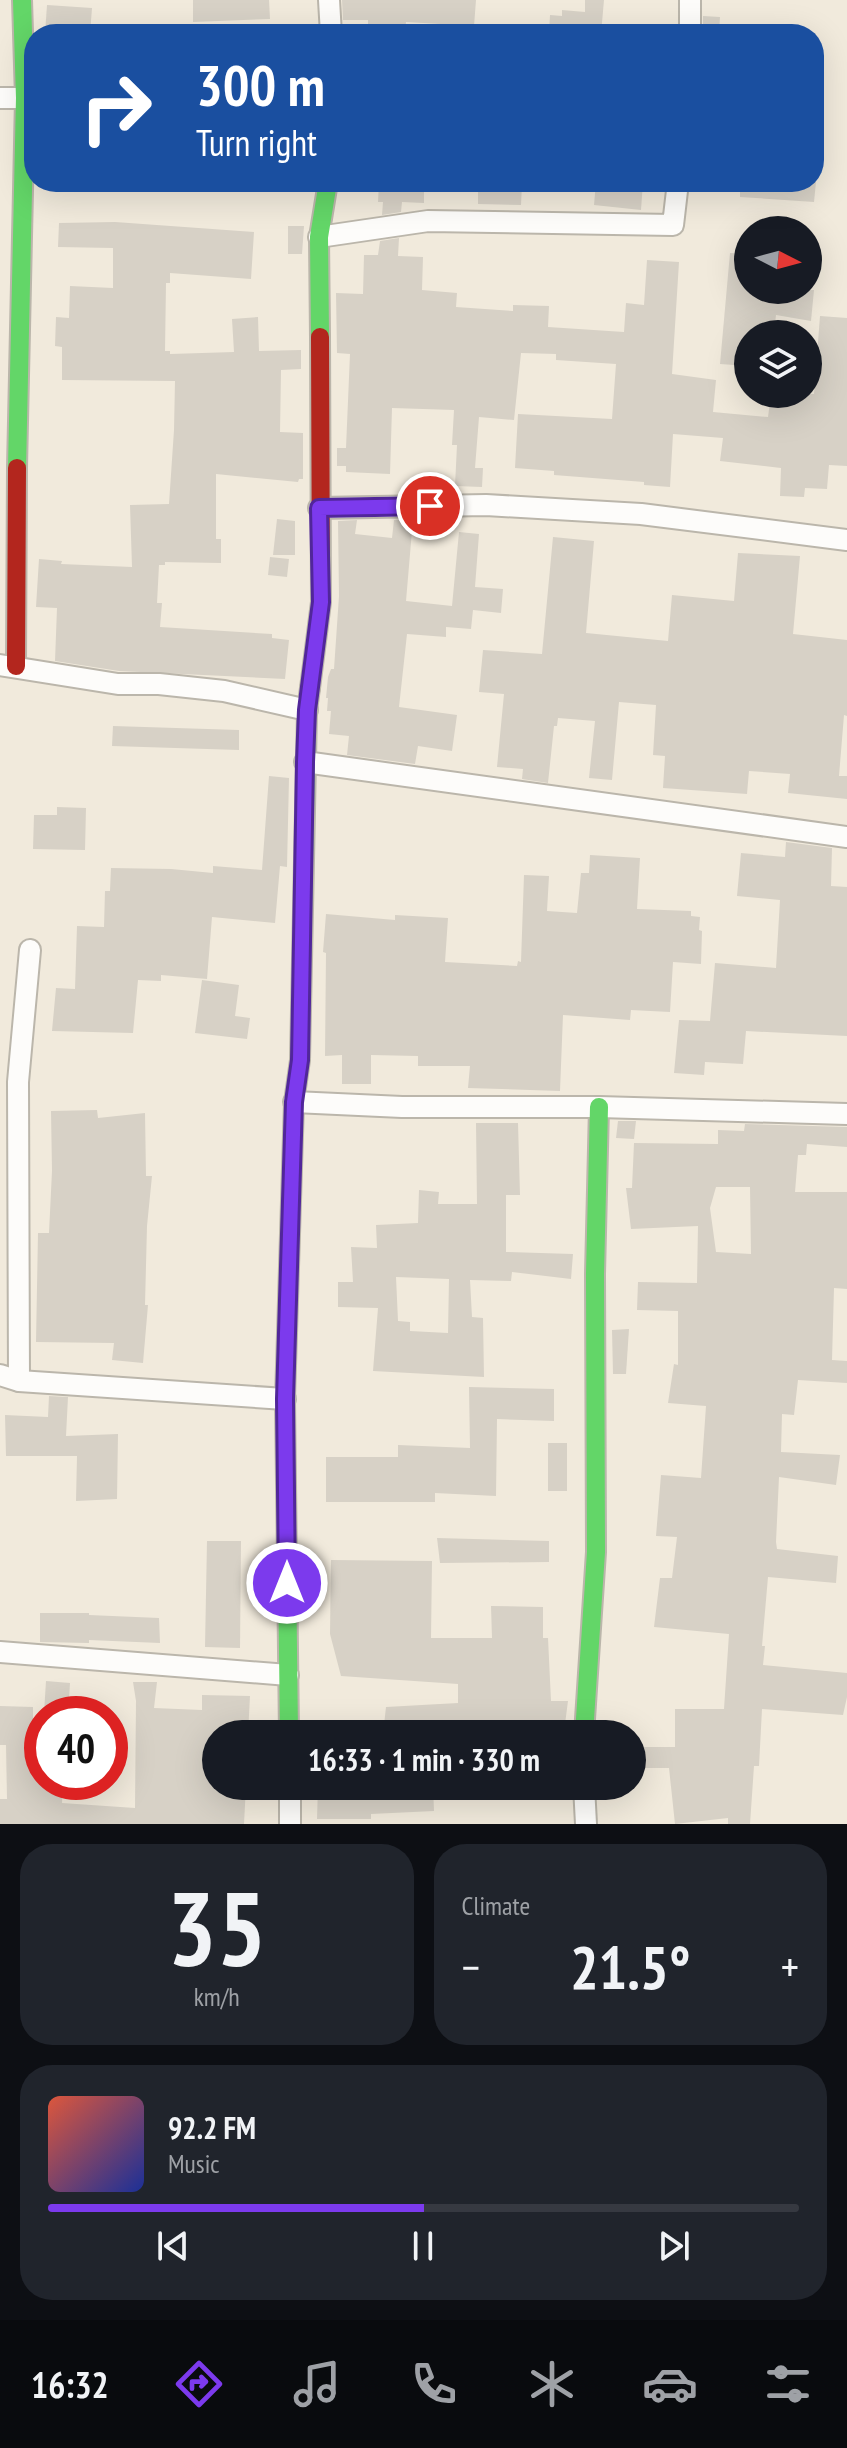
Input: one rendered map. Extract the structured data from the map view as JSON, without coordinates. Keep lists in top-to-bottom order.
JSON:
{
  "north": "right",
  "page": {
    "turn": ["300 m", "Turn right"],
    "limit": "40",
    "trip": "16:33 · 1 min · 330 m",
    "tile": [
      ["35", "km/h"],
      "Climate"
    ],
    "heat": ["−", "21.5°", "+"],
    "song": ["92.2 FM", "Music"],
    "tabs": "16:32"
  }
}
